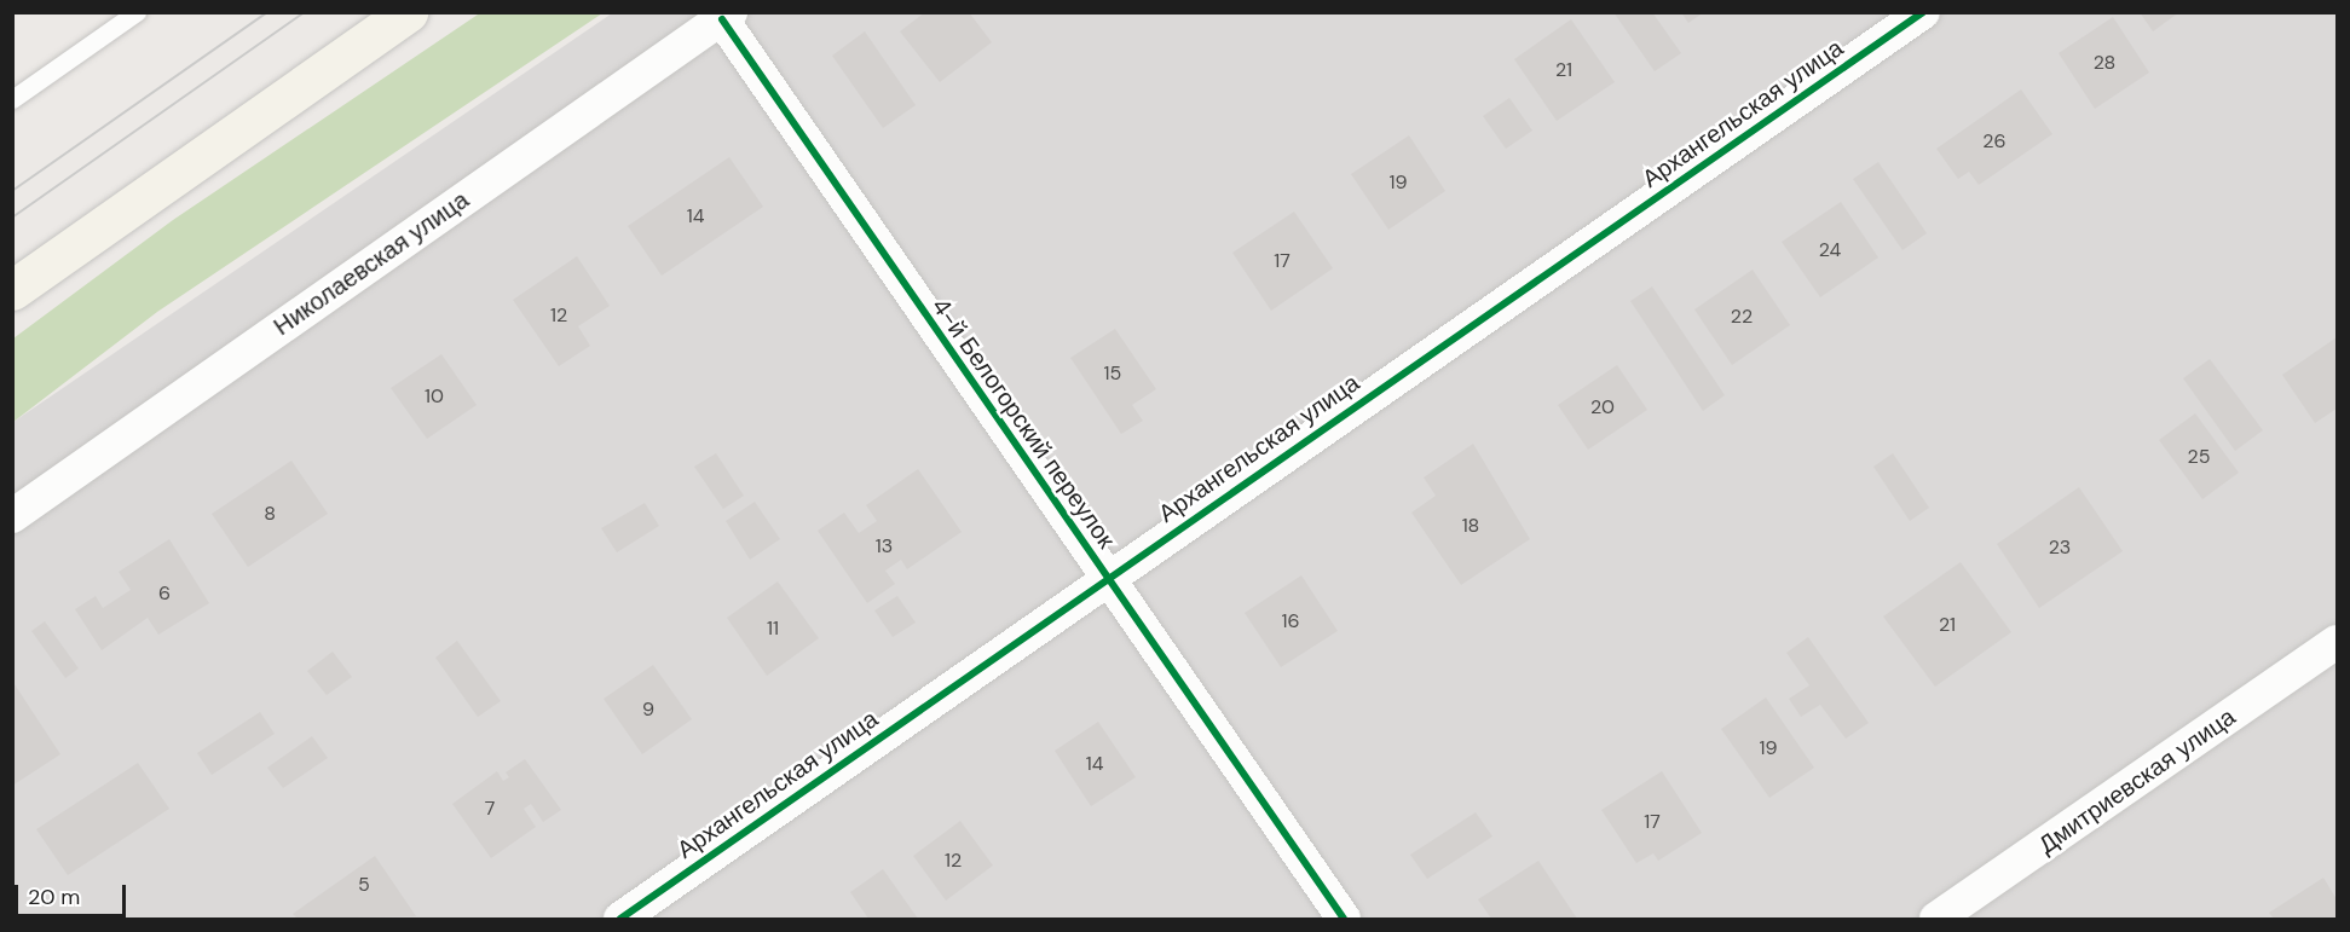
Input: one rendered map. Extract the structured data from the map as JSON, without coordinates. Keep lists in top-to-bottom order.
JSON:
{
  "streets": {
    "street": [
      "Архангельская улица",
      "Николаевская улица",
      "4-й Белогорский переулок",
      "Дмитриевская улица"
    ]
  },
  "crossings": [
    ["Архангельская улица", "4-й Белогорский переулок"],
    ["Николаевская улица", "4-й Белогорский переулок"]
  ],
  "house_numbers": [
    "28",
    "21",
    "26",
    "19",
    "14",
    "24",
    "17",
    "12",
    "22",
    "15",
    "10",
    "20",
    "25",
    "8",
    "18",
    "13",
    "23",
    "6",
    "16",
    "21",
    "11",
    "9",
    "19",
    "14",
    "7",
    "17",
    "12",
    "5"
  ],
  "scale_bar": "20 m"
}
